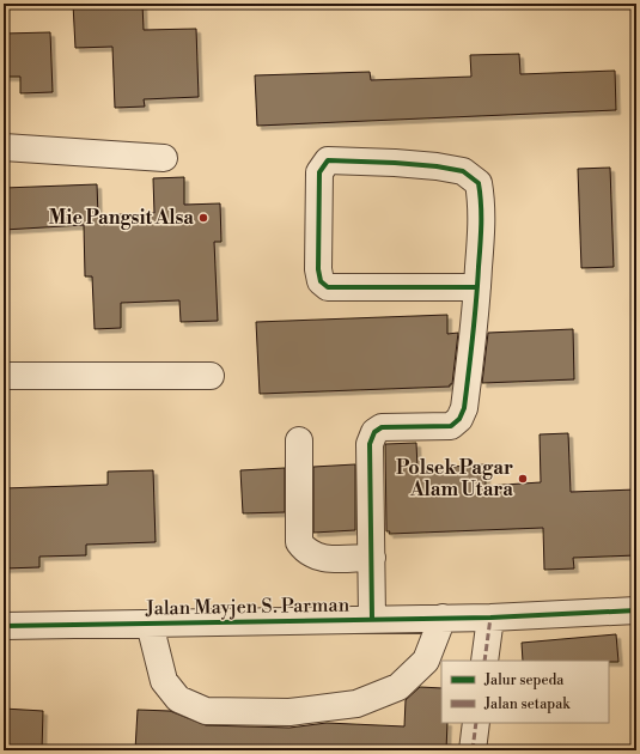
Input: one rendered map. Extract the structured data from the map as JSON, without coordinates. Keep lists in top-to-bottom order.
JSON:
{
  "streets": {
    "street": ["Jalan Mayjen S. Parman"]
  },
  "places": ["Mie Pangsit Alsa", "Polsek Pagar Alam Utara"],
  "legend": ["Jalur sepeda", "Jalan setapak"]
}
